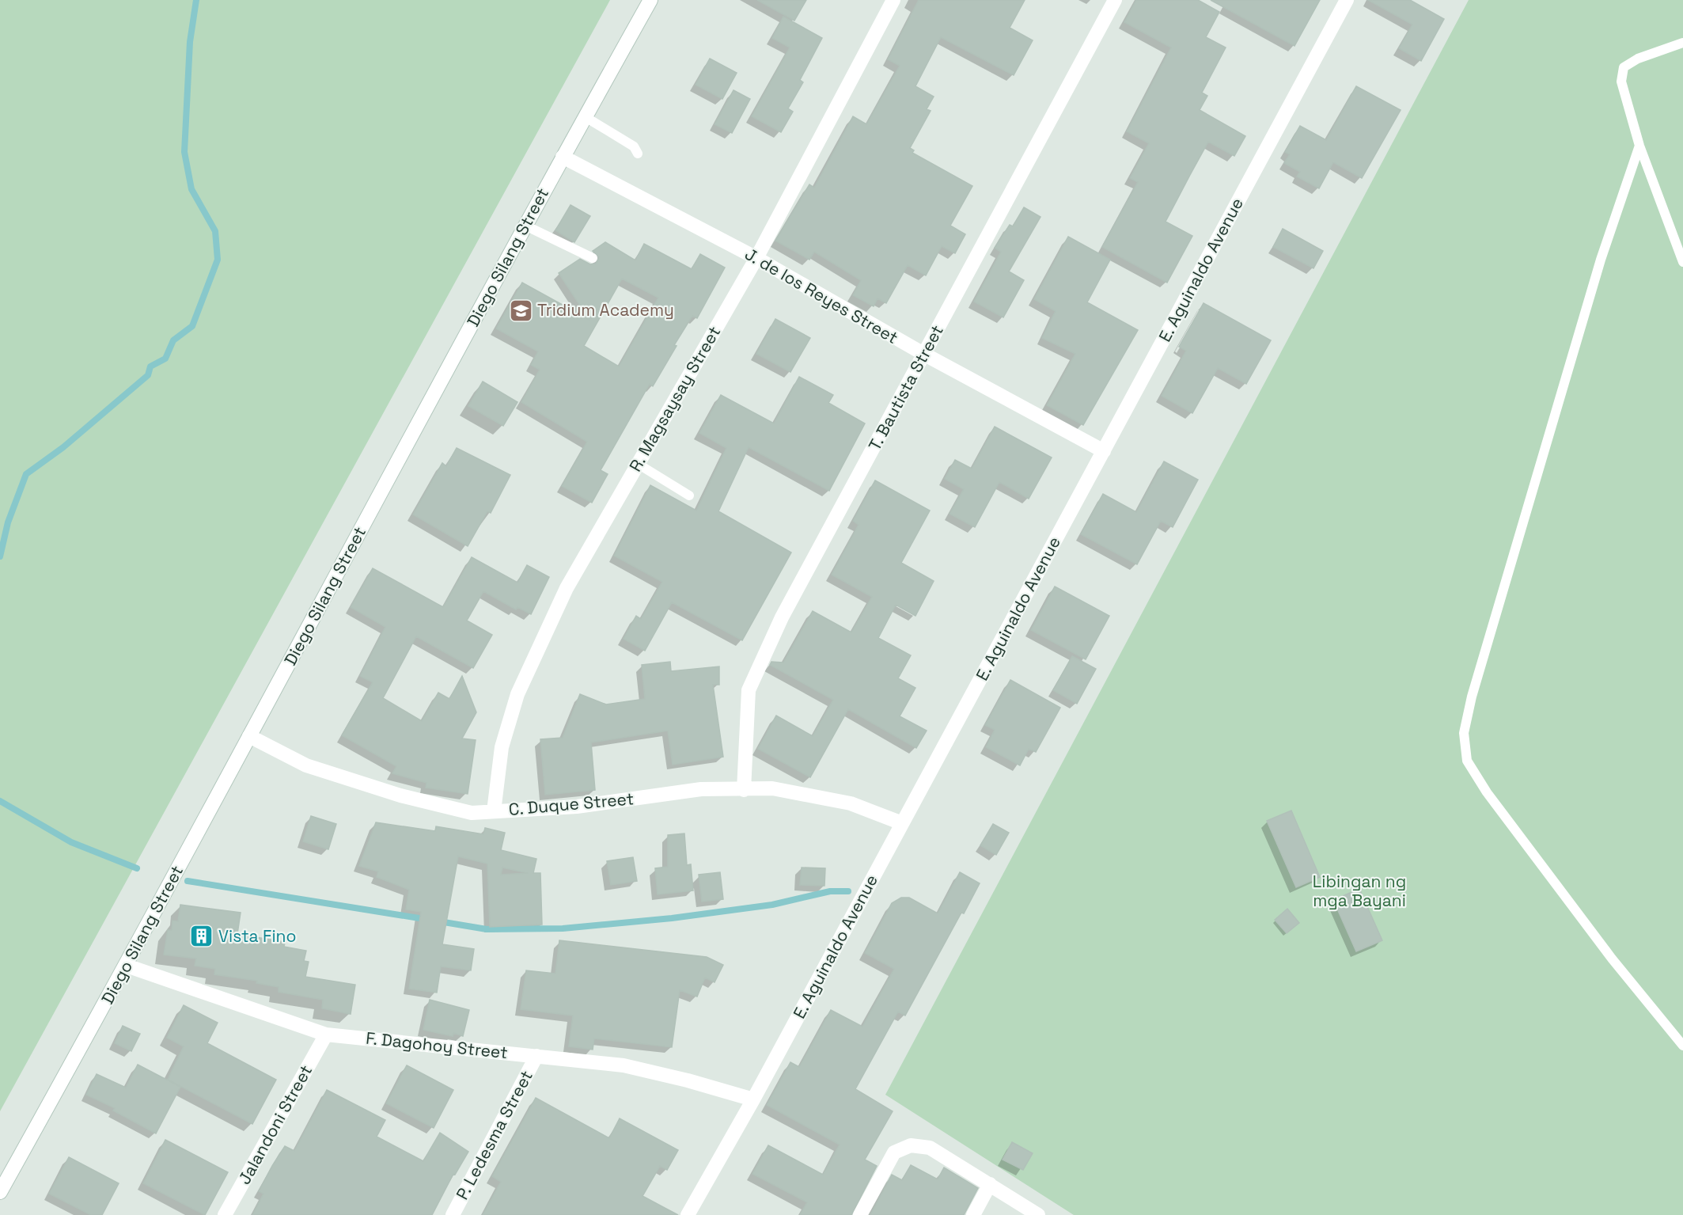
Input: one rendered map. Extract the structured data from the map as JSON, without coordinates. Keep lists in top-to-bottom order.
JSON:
{
  "streets": {
    "street": [
      "Diego Silang Street",
      "E. Aguinaldo Avenue",
      "J. de los Reyes Street",
      "T. Bautista Street",
      "R. Magsaysay Street",
      "C. Duque Street",
      "F. Dagohoy Street",
      "Jalandoni Street",
      "P. Ledesma Street"
    ]
  },
  "crossings": [
    ["Diego Silang Street", "J. de los Reyes Street"],
    ["Diego Silang Street", "C. Duque Street"],
    ["Diego Silang Street", "F. Dagohoy Street"],
    ["E. Aguinaldo Avenue", "J. de los Reyes Street"],
    ["E. Aguinaldo Avenue", "C. Duque Street"],
    ["E. Aguinaldo Avenue", "F. Dagohoy Street"],
    ["J. de los Reyes Street", "T. Bautista Street"],
    ["J. de los Reyes Street", "R. Magsaysay Street"],
    ["T. Bautista Street", "C. Duque Street"],
    ["R. Magsaysay Street", "C. Duque Street"],
    ["F. Dagohoy Street", "Jalandoni Street"],
    ["F. Dagohoy Street", "P. Ledesma Street"]
  ],
  "parks": ["Libingan ng mga Bayani"],
  "places": {
    "school or university": ["Tridium Academy"],
    "building": ["Vista Fino"]
  }
}
